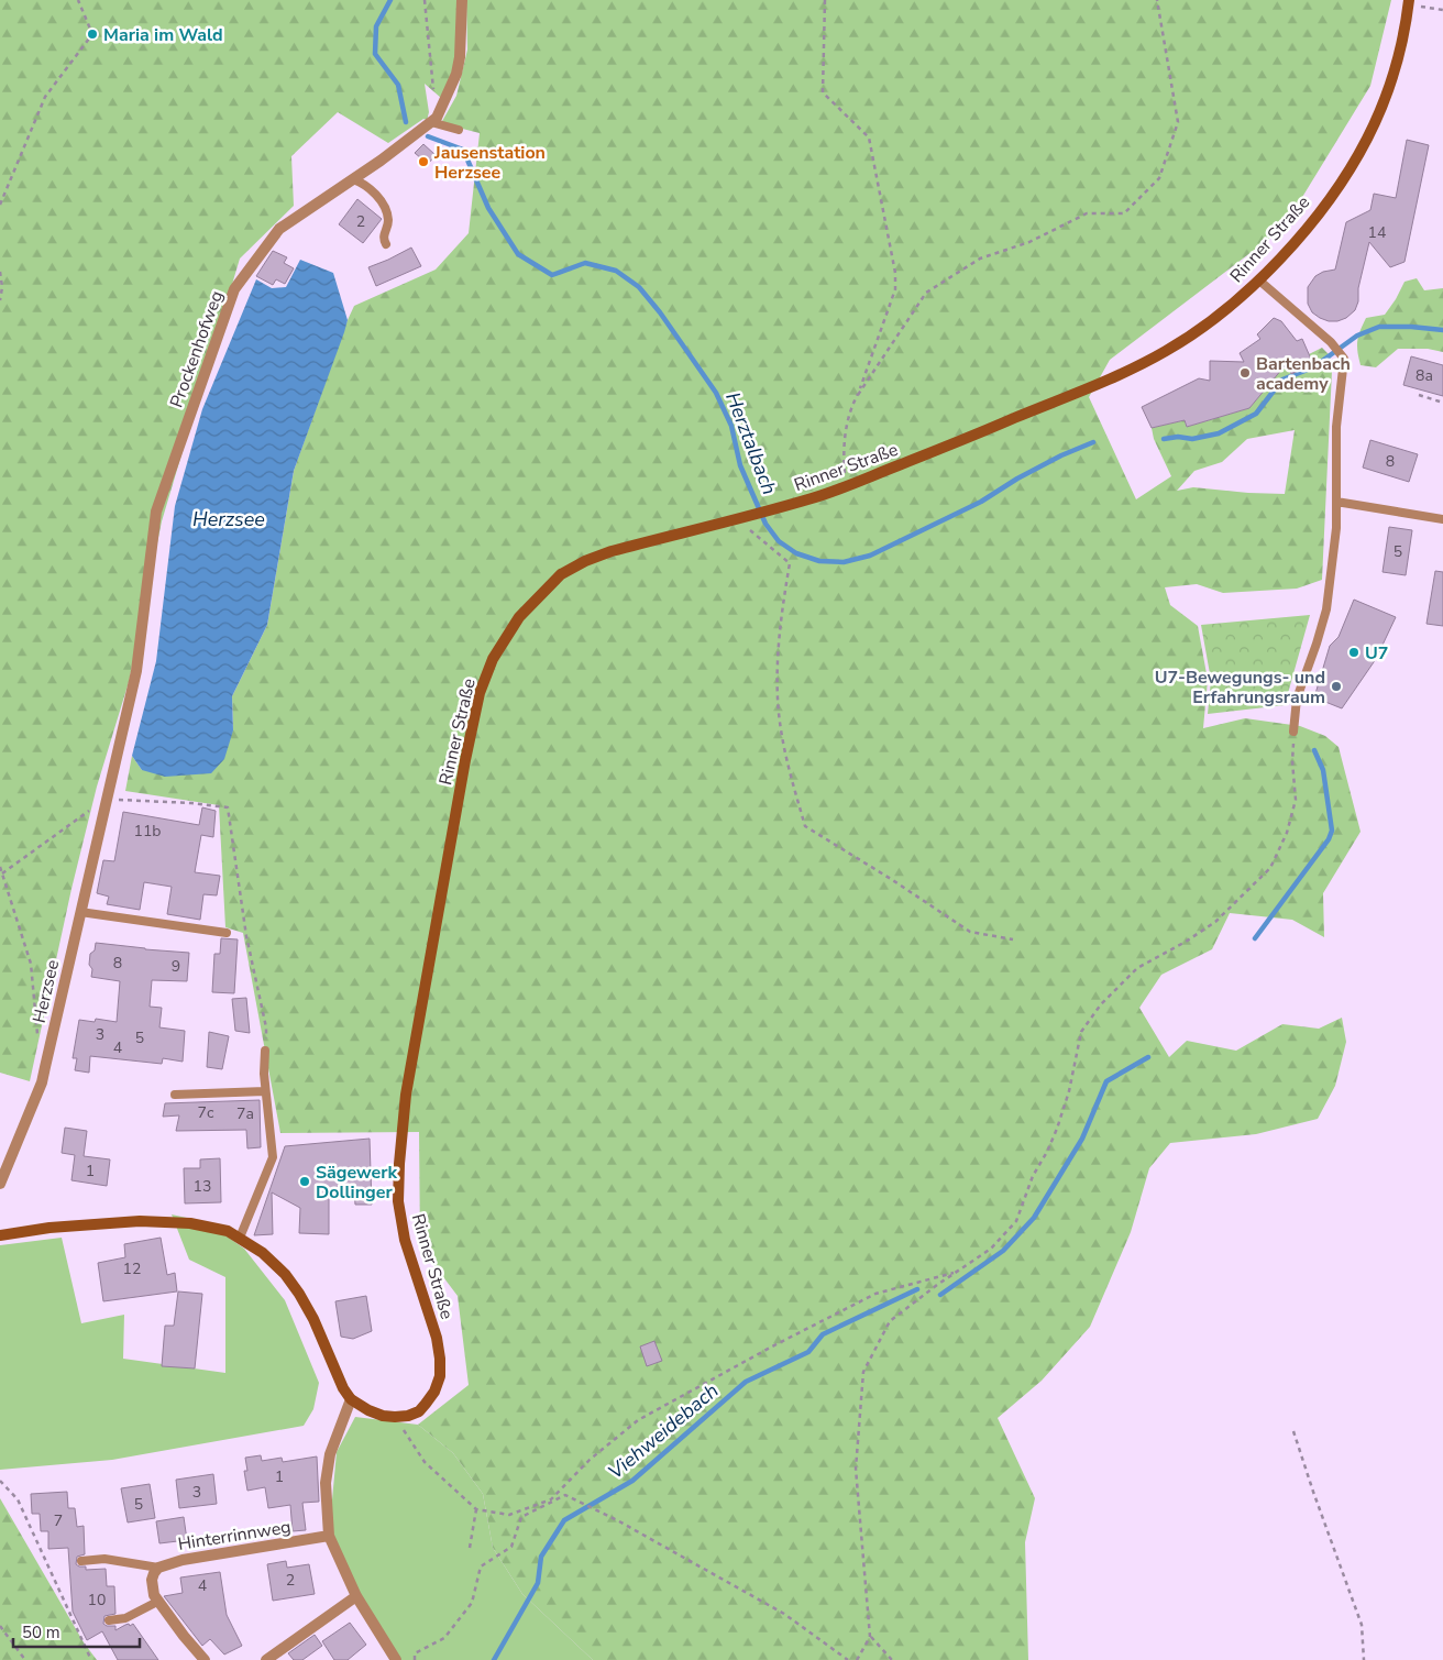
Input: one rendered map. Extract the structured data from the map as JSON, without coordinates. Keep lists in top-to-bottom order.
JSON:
{
  "streets": {
    "main road": ["Rinner Straße"],
    "street": ["Prockenhofweg", "Herzsee", "Hinterrinnweg"]
  },
  "crossings": [
    ["Prockenhofweg", "Herzsee"]
  ],
  "water": ["Herztalbach", "Herzsee", "Viehweidebach"],
  "places": [
    "Maria im Wald",
    "Jausenstation Herzsee",
    "Bartenbach academy",
    "U7",
    "U7-Bewegungs- und Erfahrungsraum",
    "Sägewerk Dollinger"
  ],
  "house_numbers": [
    "2",
    "14",
    "8a",
    "8",
    "5",
    "11b",
    "8",
    "9",
    "3",
    "5",
    "4",
    "7c",
    "7a",
    "1",
    "13",
    "12",
    "1",
    "3",
    "5",
    "7",
    "2",
    "4",
    "10"
  ],
  "scale_bar": "50 m"
}
